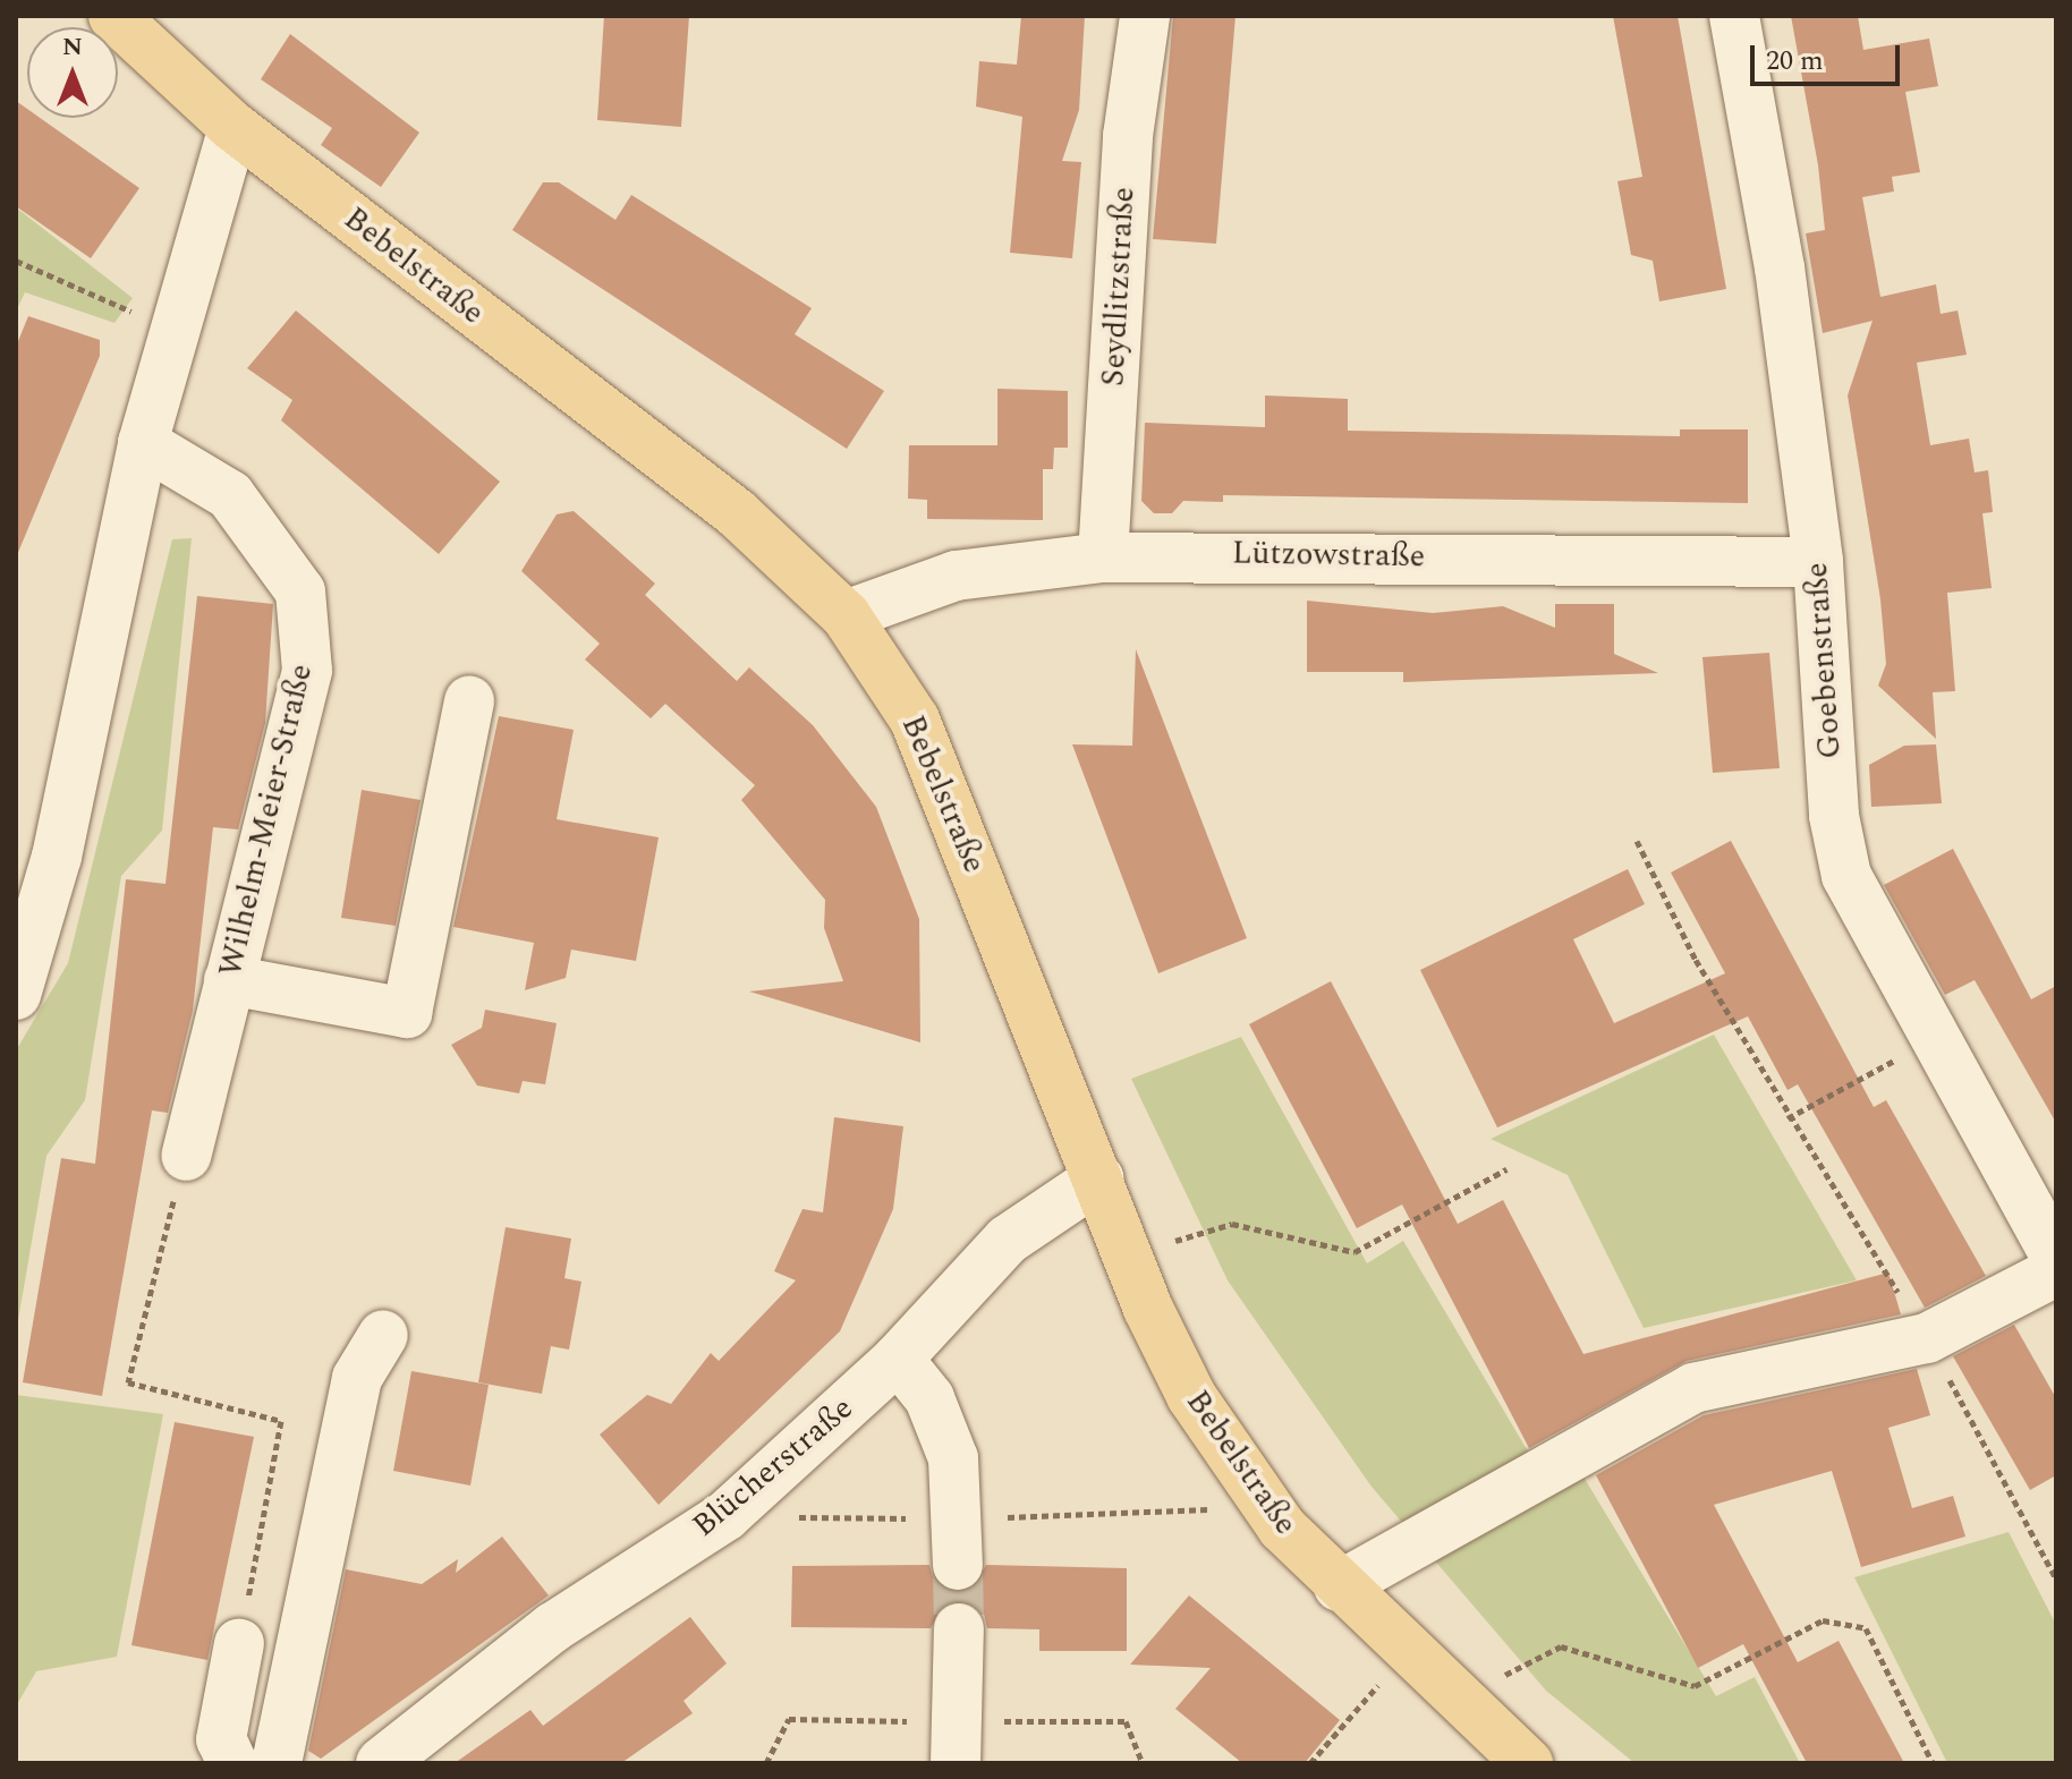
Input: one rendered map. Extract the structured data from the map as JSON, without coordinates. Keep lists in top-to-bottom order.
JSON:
{
  "streets": {
    "main road": ["Bebelstraße"],
    "street": [
      "Seydlitzstraße",
      "Lützowstraße",
      "Goebenstraße",
      "Wilhelm-Meier-Straße",
      "Blücherstraße"
    ]
  },
  "crossings": [
    ["Bebelstraße", "Lützowstraße"],
    ["Bebelstraße", "Blücherstraße"],
    ["Seydlitzstraße", "Lützowstraße"],
    ["Lützowstraße", "Goebenstraße"]
  ],
  "scale_bar": "20 m",
  "north": "top"
}
